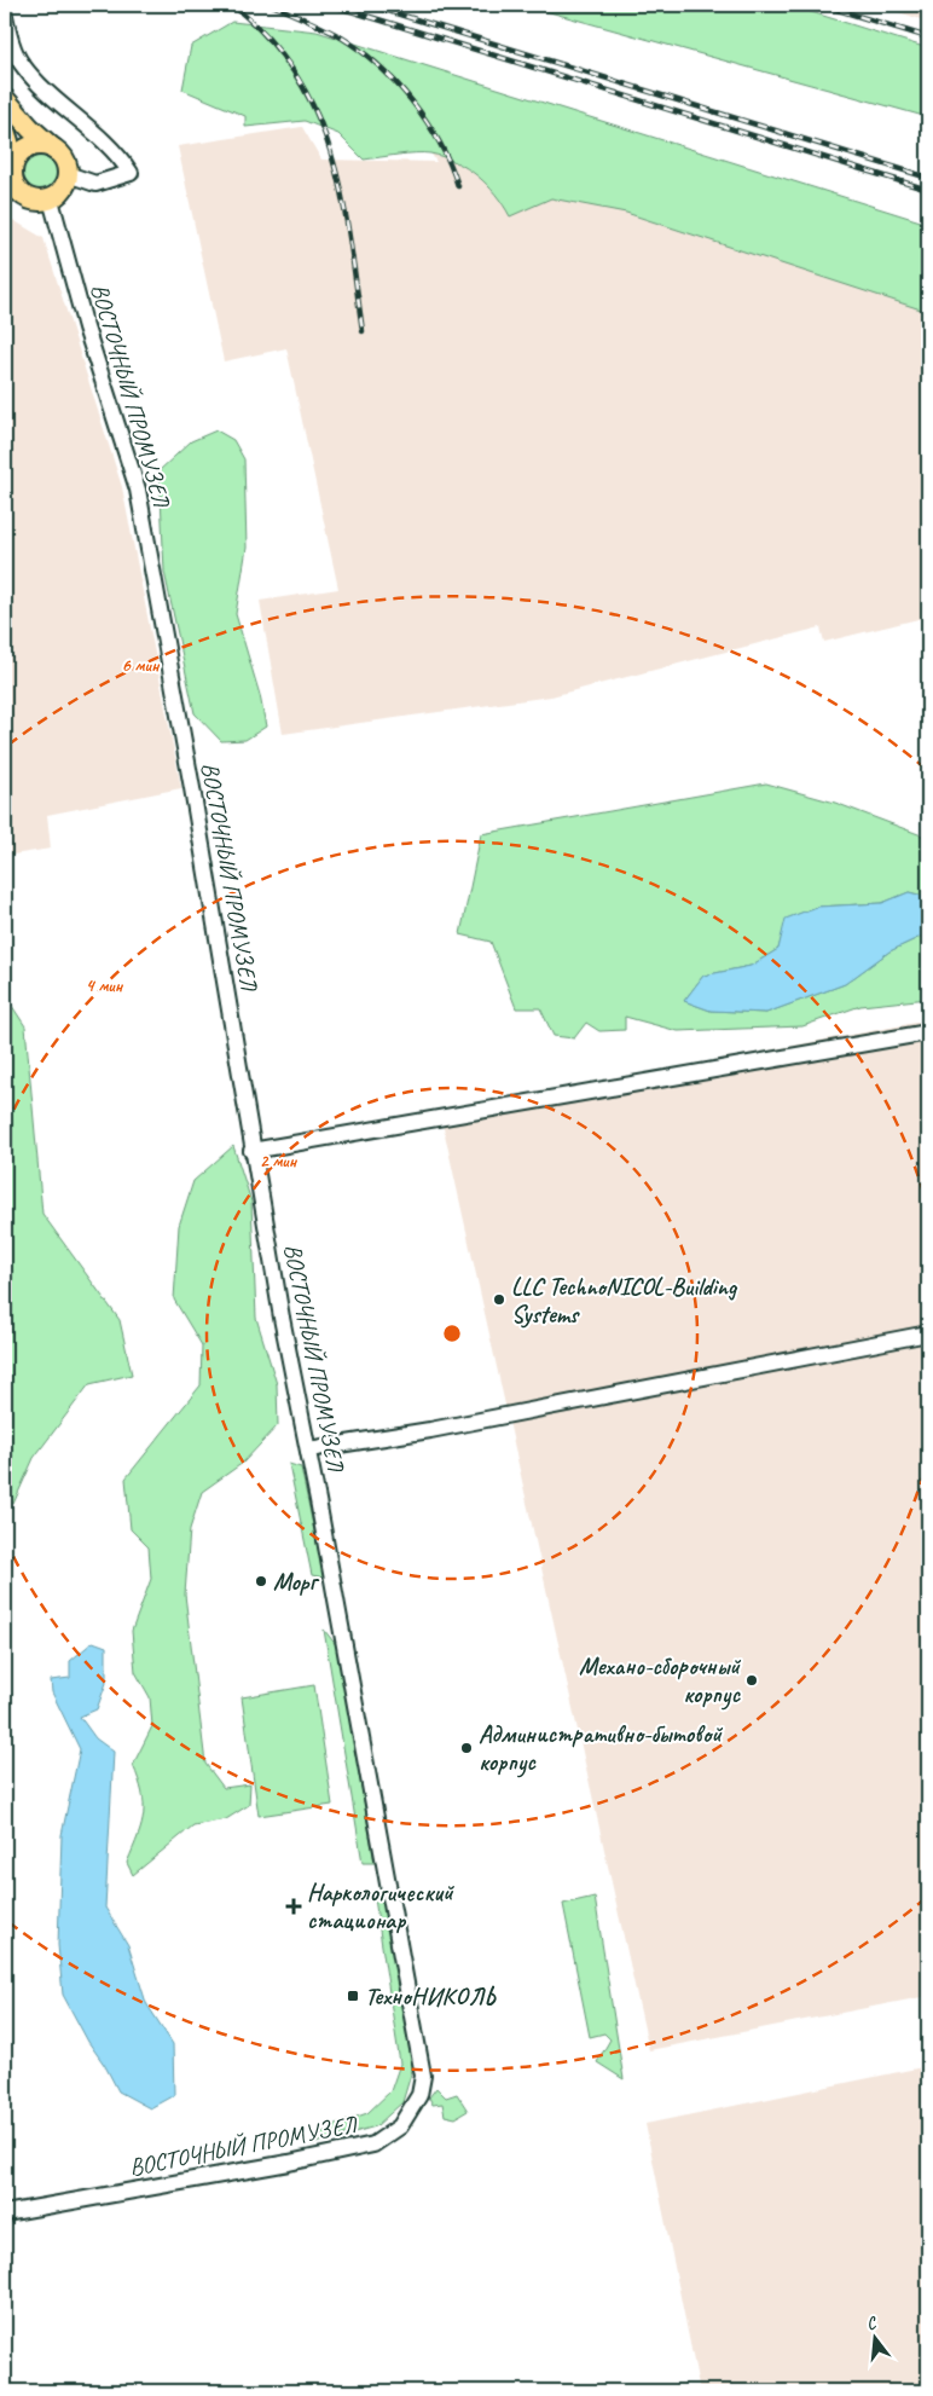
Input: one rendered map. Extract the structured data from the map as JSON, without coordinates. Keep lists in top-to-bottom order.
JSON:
{
  "streets": {
    "street": ["ВОСТОЧНЫЙ ПРОМУЗЕЛ"]
  },
  "places": {
    "other": [
      "LLC TechnoNICOL-Building Systems",
      "Морг",
      "Механо-сборочный корпус",
      "Административно-бытовой корпус"
    ],
    "health": ["Наркологический стационар"],
    "transit": ["ТехноНИКОЛЬ"]
  },
  "north": "top",
  "rings": ["6 мин", "4 мин", "2 мин"]
}
